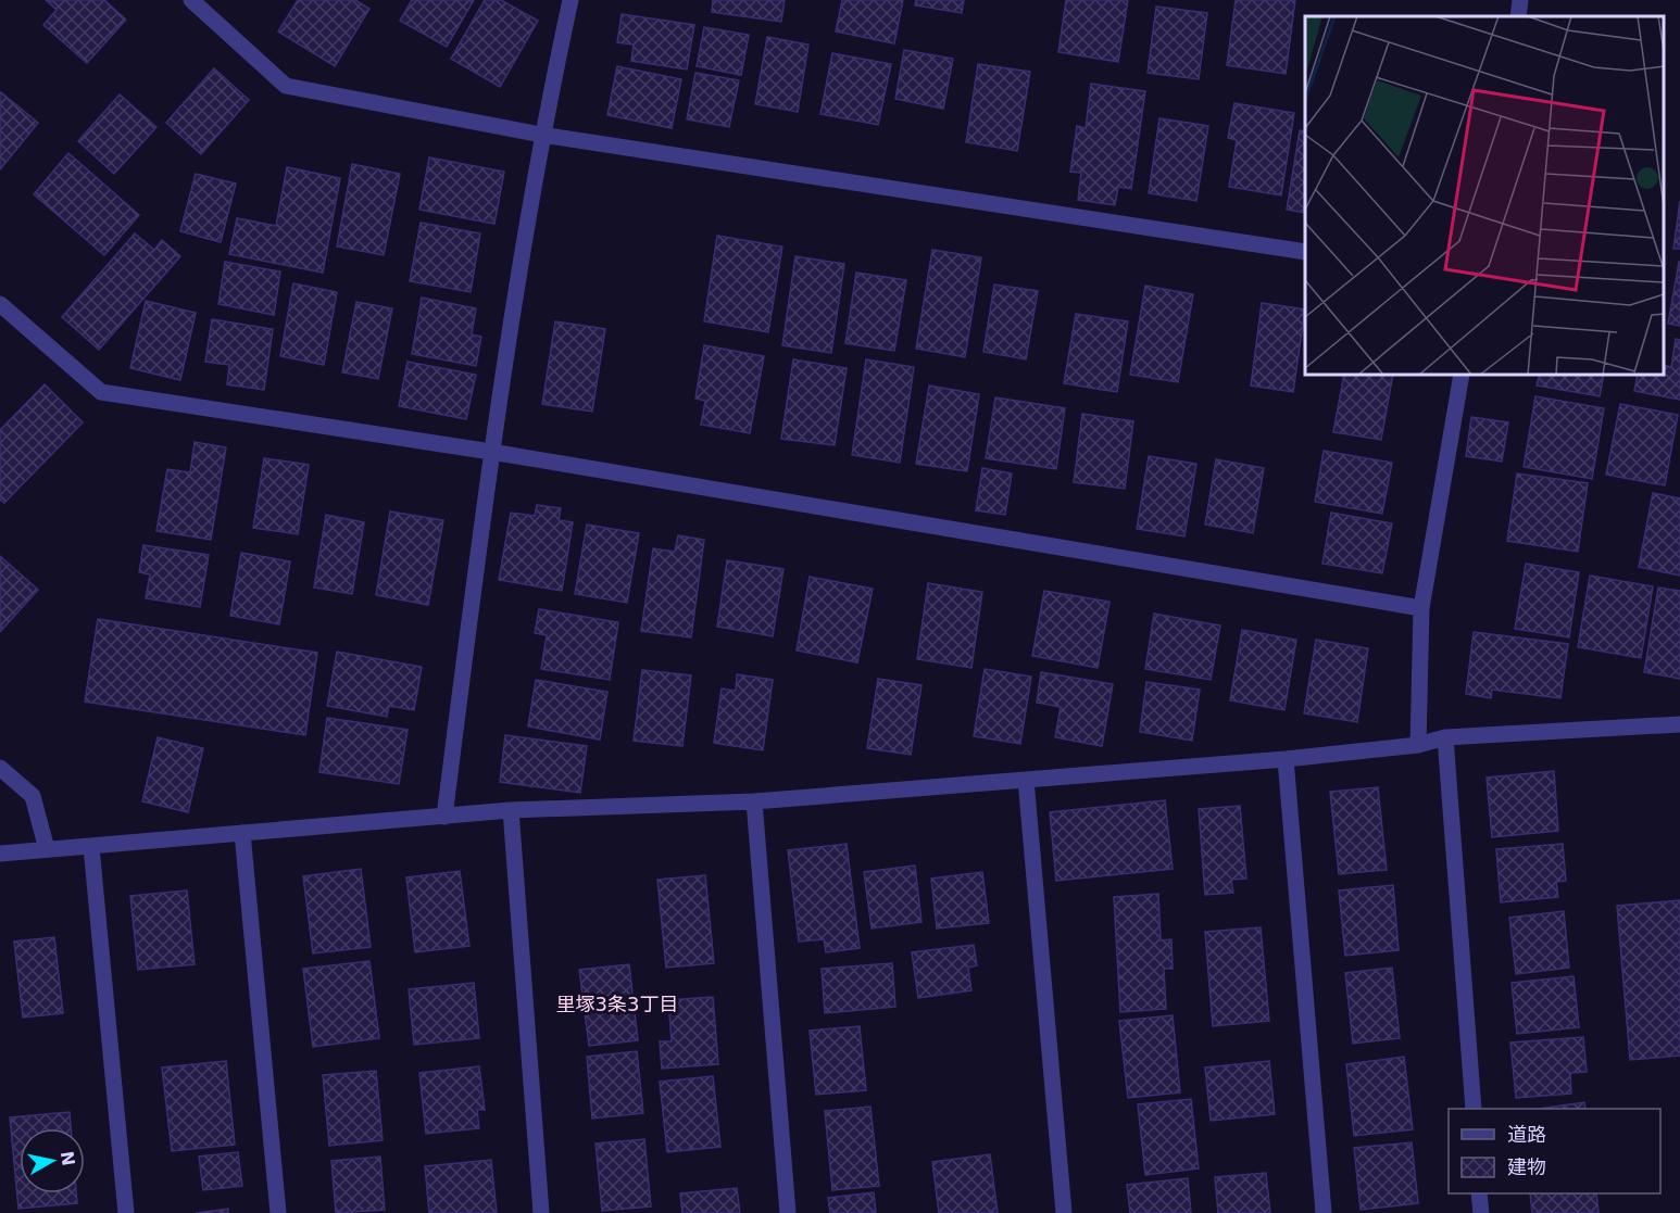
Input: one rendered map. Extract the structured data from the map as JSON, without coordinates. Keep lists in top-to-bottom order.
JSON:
{
  "districts": ["里塚3条3丁目"],
  "legend": ["道路", "建物"],
  "north": "right"
}
